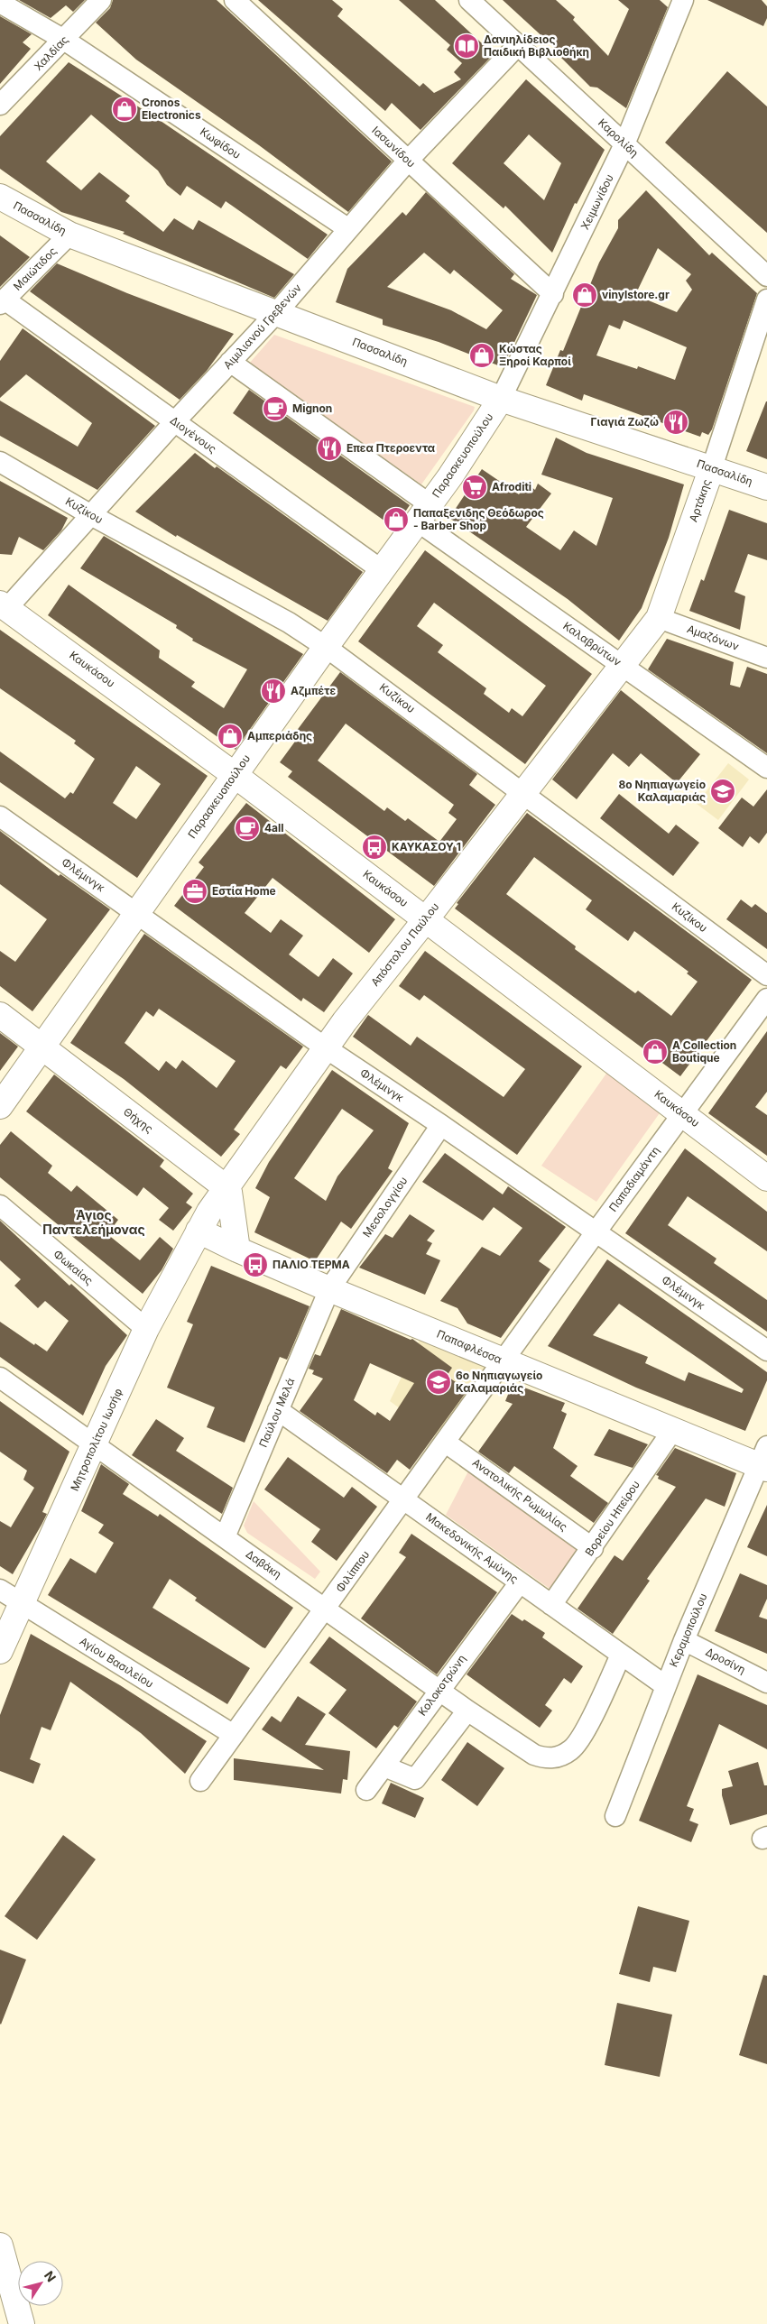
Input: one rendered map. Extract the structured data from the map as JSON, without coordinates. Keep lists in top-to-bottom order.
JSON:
{
  "streets": {
    "main road": [
      "Πασσαλίδη",
      "Παρασκευοπούλου",
      "Αρτάκης",
      "Καυκάσου",
      "Απόστολου Παύλου",
      "Θήχης",
      "Παπαφλέσσα",
      "Μητροπολίτου Ιωσήφ"
    ],
    "street": [
      "Χαλδίας",
      "Καρολίδη",
      "Κωφίδου",
      "Ιασωνίδου",
      "Χειμωνίδου",
      "Μαιώτιδος",
      "Αιμιλιανού Γρεβενών",
      "Διογένους",
      "Κυζίκου",
      "Αμαζόνων",
      "Καλαβρύτων",
      "Φλέμινγκ",
      "Παπαδιαμάντη",
      "Μεσολογγίου",
      "Φωκαίας",
      "Παύλου Μελά",
      "Ανατολικής Ρωμυλίας",
      "Βορείου Ηπείρου",
      "Μακεδονικής Αμύνης",
      "Δαβάκη",
      "Φιλίππου",
      "Κεραμοπούλου",
      "Δροσίνη",
      "Αγίου Βασιλείου",
      "Κολοκοτρώνη"
    ]
  },
  "crossings": [
    ["Χαλδίας", "Κωφίδου"],
    ["Καρολίδη", "Χειμωνίδου"],
    ["Καρολίδη", "Αιμιλιανού Γρεβενών"],
    ["Κωφίδου", "Αιμιλιανού Γρεβενών"],
    ["Ιασωνίδου", "Χειμωνίδου"],
    ["Ιασωνίδου", "Αιμιλιανού Γρεβενών"],
    ["Χειμωνίδου", "Πασσαλίδη"],
    ["Χειμωνίδου", "Παρασκευοπούλου"],
    ["Πασσαλίδη", "Μαιώτιδος"],
    ["Πασσαλίδη", "Αιμιλιανού Γρεβενών"],
    ["Πασσαλίδη", "Παρασκευοπούλου"],
    ["Πασσαλίδη", "Αρτάκης"],
    ["Μαιώτιδος", "Διογένους"],
    ["Αιμιλιανού Γρεβενών", "Διογένους"],
    ["Αιμιλιανού Γρεβενών", "Κυζίκου"],
    ["Αιμιλιανού Γρεβενών", "Καυκάσου"],
    ["Διογένους", "Παρασκευοπούλου"],
    ["Παρασκευοπούλου", "Κυζίκου"],
    ["Παρασκευοπούλου", "Καλαβρύτων"],
    ["Παρασκευοπούλου", "Καυκάσου"],
    ["Παρασκευοπούλου", "Φλέμινγκ"],
    ["Παρασκευοπούλου", "Θήχης"],
    ["Αρτάκης", "Αμαζόνων"],
    ["Αρτάκης", "Καλαβρύτων"],
    ["Αρτάκης", "Απόστολου Παύλου"],
    ["Κυζίκου", "Απόστολου Παύλου"],
    ["Καλαβρύτων", "Απόστολου Παύλου"],
    ["Καυκάσου", "Απόστολου Παύλου"],
    ["Καυκάσου", "Παπαδιαμάντη"],
    ["Φλέμινγκ", "Απόστολου Παύλου"],
    ["Φλέμινγκ", "Παπαδιαμάντη"],
    ["Φλέμινγκ", "Μεσολογγίου"],
    ["Απόστολου Παύλου", "Θήχης"],
    ["Απόστολου Παύλου", "Παπαφλέσσα"],
    ["Απόστολου Παύλου", "Μητροπολίτου Ιωσήφ"],
    ["Παπαδιαμάντη", "Παπαφλέσσα"],
    ["Παπαδιαμάντη", "Φιλίππου"],
    ["Μεσολογγίου", "Παπαφλέσσα"],
    ["Μεσολογγίου", "Παύλου Μελά"],
    ["Φωκαίας", "Μητροπολίτου Ιωσήφ"],
    ["Παπαφλέσσα", "Παύλου Μελά"],
    ["Παπαφλέσσα", "Μητροπολίτου Ιωσήφ"],
    ["Παπαφλέσσα", "Βορείου Ηπείρου"],
    ["Παπαφλέσσα", "Φιλίππου"],
    ["Παπαφλέσσα", "Κεραμοπούλου"],
    ["Παύλου Μελά", "Μακεδονικής Αμύνης"],
    ["Παύλου Μελά", "Δαβάκη"],
    ["Μητροπολίτου Ιωσήφ", "Δαβάκη"],
    ["Μητροπολίτου Ιωσήφ", "Αγίου Βασιλείου"],
    ["Ανατολικής Ρωμυλίας", "Βορείου Ηπείρου"],
    ["Ανατολικής Ρωμυλίας", "Φιλίππου"],
    ["Βορείου Ηπείρου", "Μακεδονικής Αμύνης"],
    ["Μακεδονικής Αμύνης", "Δαβάκη"],
    ["Μακεδονικής Αμύνης", "Φιλίππου"],
    ["Μακεδονικής Αμύνης", "Κεραμοπούλου"],
    ["Μακεδονικής Αμύνης", "Κολοκοτρώνη"],
    ["Δαβάκη", "Φιλίππου"],
    ["Δαβάκη", "Κολοκοτρώνη"],
    ["Φιλίππου", "Αγίου Βασιλείου"],
    ["Κεραμοπούλου", "Δροσίνη"]
  ],
  "districts": ["Άγιος Παντελεήμονας"],
  "places": {
    "library": ["Δανιηλίδειος Παιδική Βιβλιοθήκη"],
    "shop": [
      "Cronos Electronics",
      "vinylstore.gr",
      "Κώστας Ξηροί Καρποί",
      "Παπαξενιδης Θεόδωρος - Barber Shop",
      "Αμπεριάδης",
      "A Collection Boutique"
    ],
    "cafe": ["Mignon", "4all"],
    "restaurant": ["Γιαγιά Ζωζώ", "Επεα Πτεροεντα", "Αζμπέτε"],
    "supermarket": ["Afroditi"],
    "school or university": ["8ο Νηπιαγωγείο Καλαμαριάς", "6ο Νηπιαγωγείο Καλαμαριάς"],
    "bus stop": ["ΚΑΥΚΑΣΟΥ 1", "ΠΑΛΙΟ ΤΕΡΜΑ"],
    "office": ["Εστία Home"]
  },
  "north": "top right"
}
